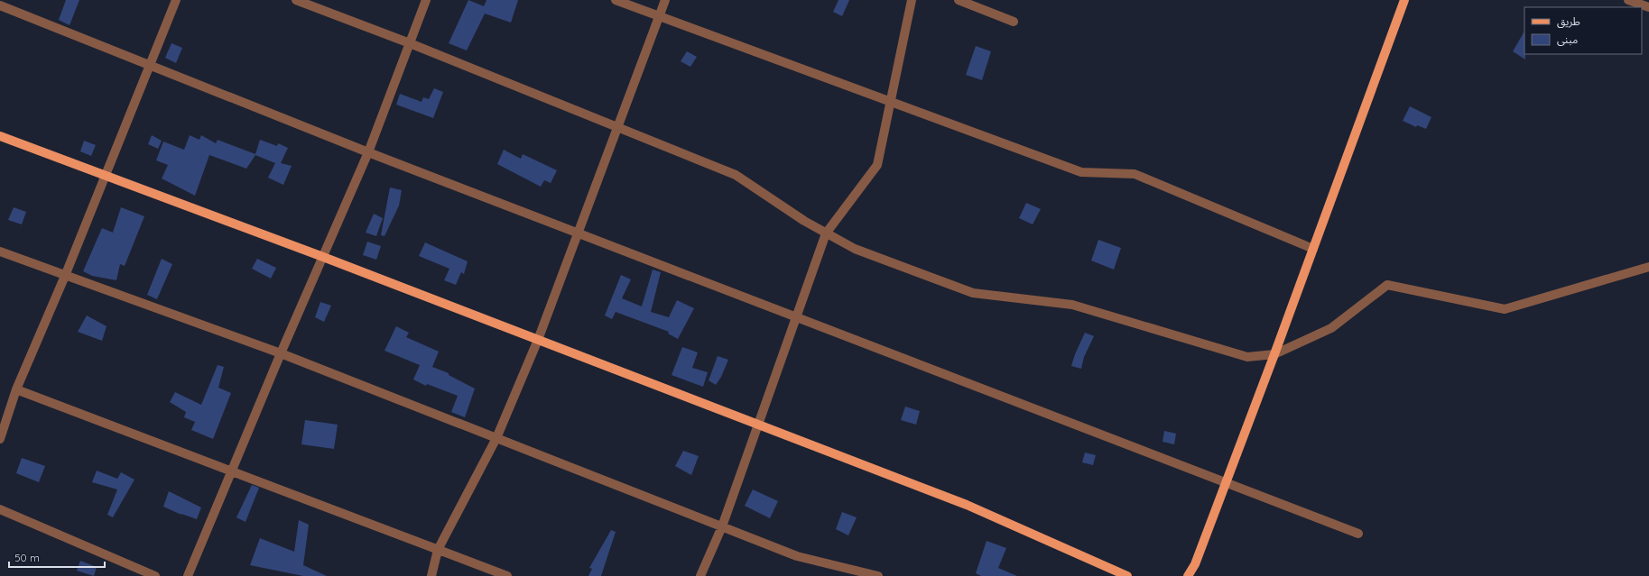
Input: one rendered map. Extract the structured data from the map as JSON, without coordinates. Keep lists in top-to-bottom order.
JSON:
{
  "legend": ["طريق", "مبنى"],
  "scale_bar": "50 m"
}
